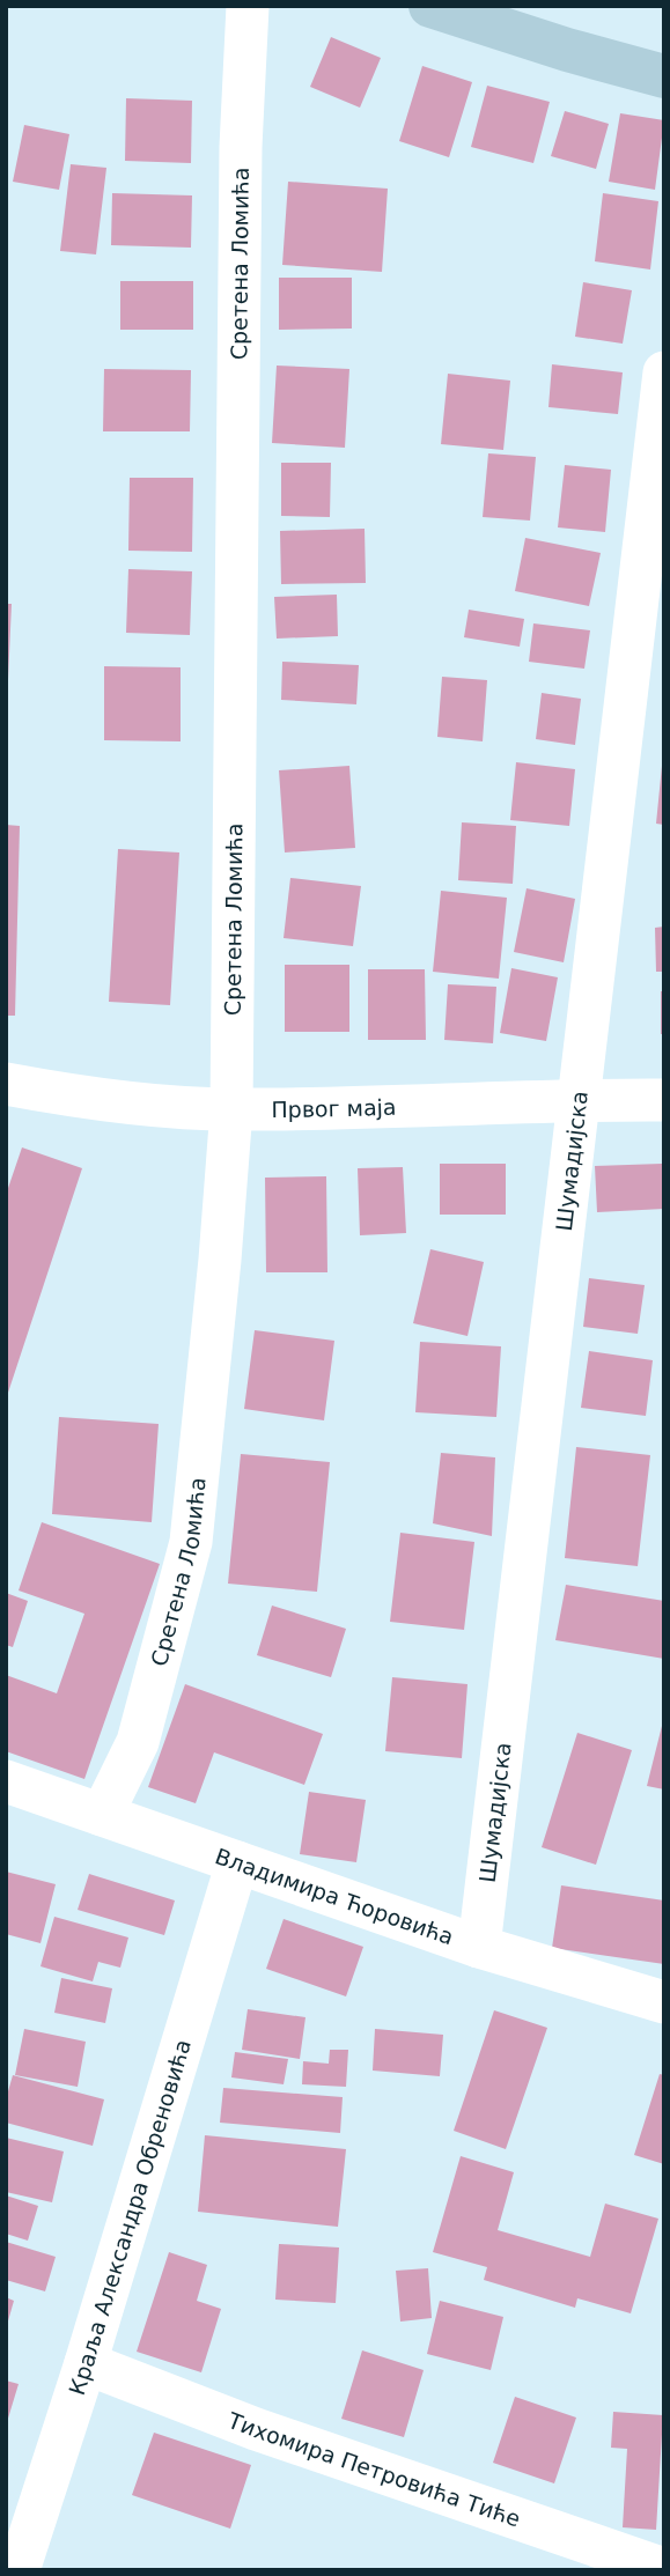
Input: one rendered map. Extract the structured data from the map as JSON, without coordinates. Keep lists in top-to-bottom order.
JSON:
{
  "streets": {
    "street": [
      "Сретена Ломића",
      "Првог маја",
      "Шумадијска",
      "Владимира Ћоровића",
      "Краља Александра Обреновића",
      "Тихомира Петровића Тиће"
    ]
  },
  "crossings": [
    ["Сретена Ломића", "Првог маја"],
    ["Сретена Ломића", "Владимира Ћоровића"],
    ["Првог маја", "Шумадијска"],
    ["Шумадијска", "Владимира Ћоровића"],
    ["Владимира Ћоровића", "Краља Александра Обреновића"],
    ["Краља Александра Обреновића", "Тихомира Петровића Тиће"]
  ]
}
